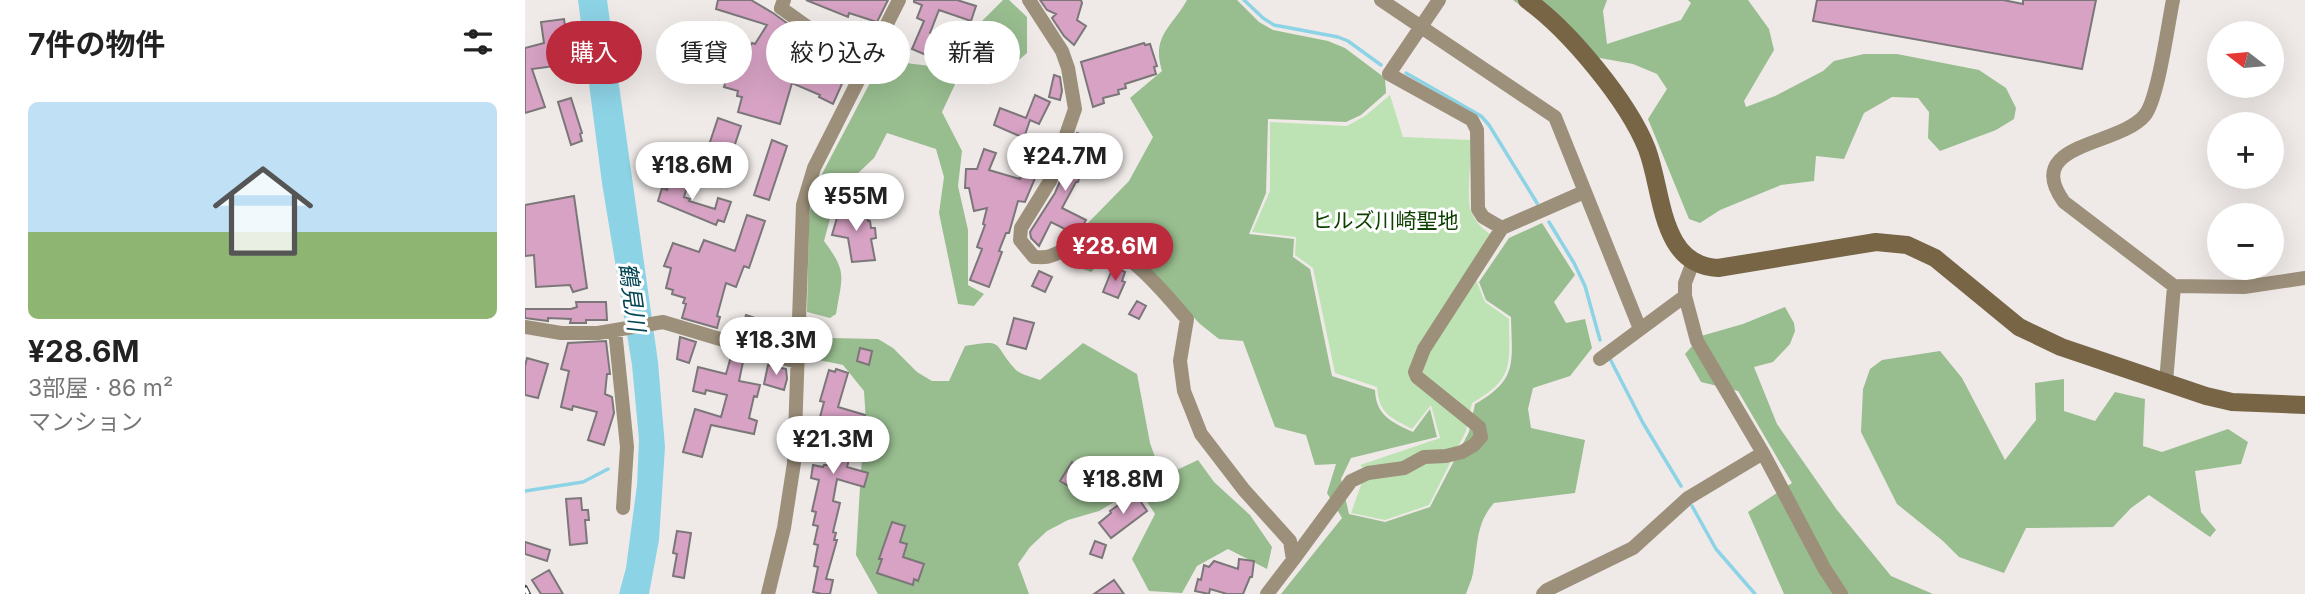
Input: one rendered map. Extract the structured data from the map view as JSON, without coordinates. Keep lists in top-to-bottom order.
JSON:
{
  "water": ["鶴見川"],
  "parks": ["ヒルズ川崎聖地"],
  "north": "left",
  "page": {
    "heading": "7件の物件",
    "map_buttons": ["+", "−"],
    "chip": [
      "購入",
      "賃貸",
      "絞り込み",
      "新着"
    ],
    "list": [
      {
        "name": "¥28.6M",
        "note": "3部屋 · 86 m² · マンション"
      }
    ],
    "price": [
      "¥24.7M",
      "¥18.6M",
      "¥55M",
      "¥28.6M",
      "¥18.3M",
      "¥21.3M",
      "¥18.8M"
    ]
  }
}
